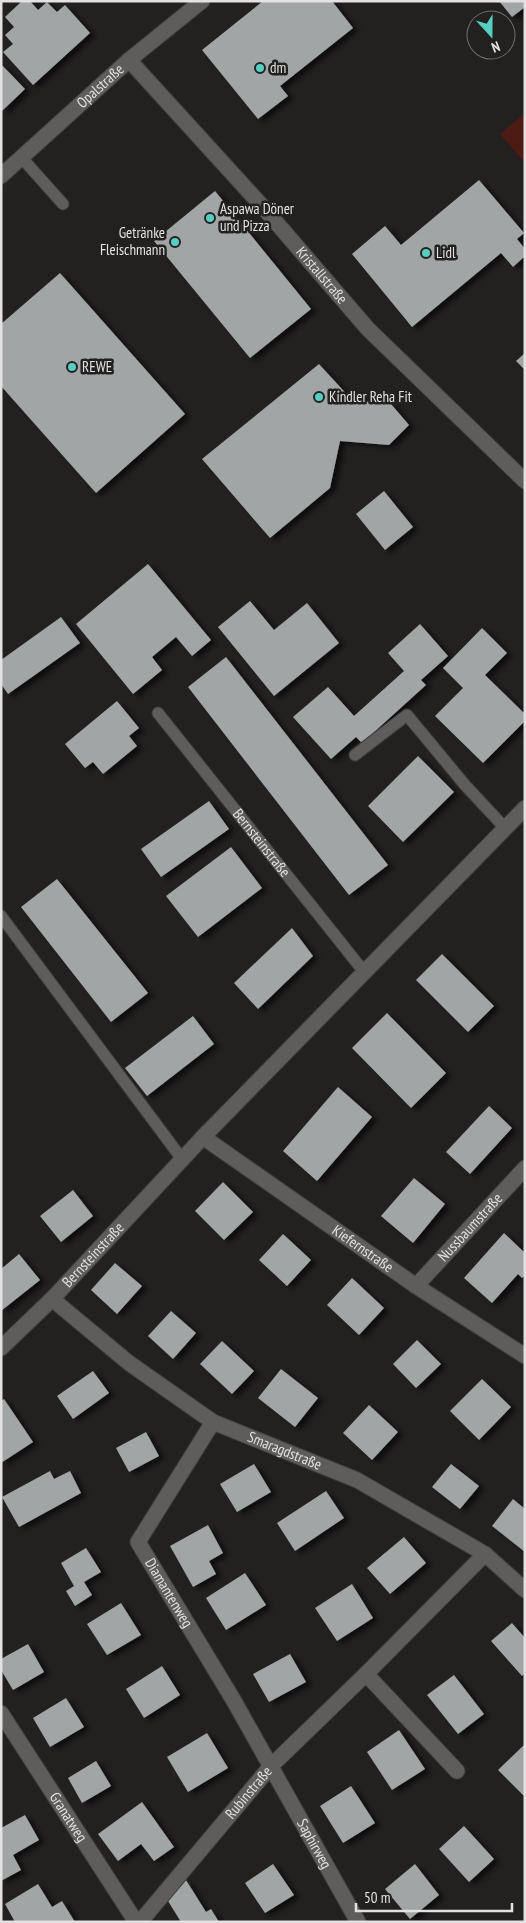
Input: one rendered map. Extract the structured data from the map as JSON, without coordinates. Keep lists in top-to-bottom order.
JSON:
{
  "streets": {
    "street": [
      "Opalstraße",
      "Kristallstraße",
      "Bernsteinstraße",
      "Nussbaumstraße",
      "Kiefernstraße",
      "Smaragdstraße",
      "Diamantenweg",
      "Rubinstraße",
      "Granatweg",
      "Saphirweg"
    ]
  },
  "crossings": [
    ["Opalstraße", "Kristallstraße"],
    ["Bernsteinstraße", "Kiefernstraße"],
    ["Bernsteinstraße", "Smaragdstraße"],
    ["Nussbaumstraße", "Kiefernstraße"],
    ["Smaragdstraße", "Diamantenweg"],
    ["Smaragdstraße", "Rubinstraße"],
    ["Diamantenweg", "Rubinstraße"],
    ["Diamantenweg", "Saphirweg"],
    ["Rubinstraße", "Saphirweg"]
  ],
  "places": [
    "dm",
    "Aspawa Döner und Pizza",
    "Getränke Fleischmann",
    "Lidl",
    "REWE",
    "Kindler Reha Fit"
  ],
  "scale_bar": "50 m",
  "north": "bottom"
}
